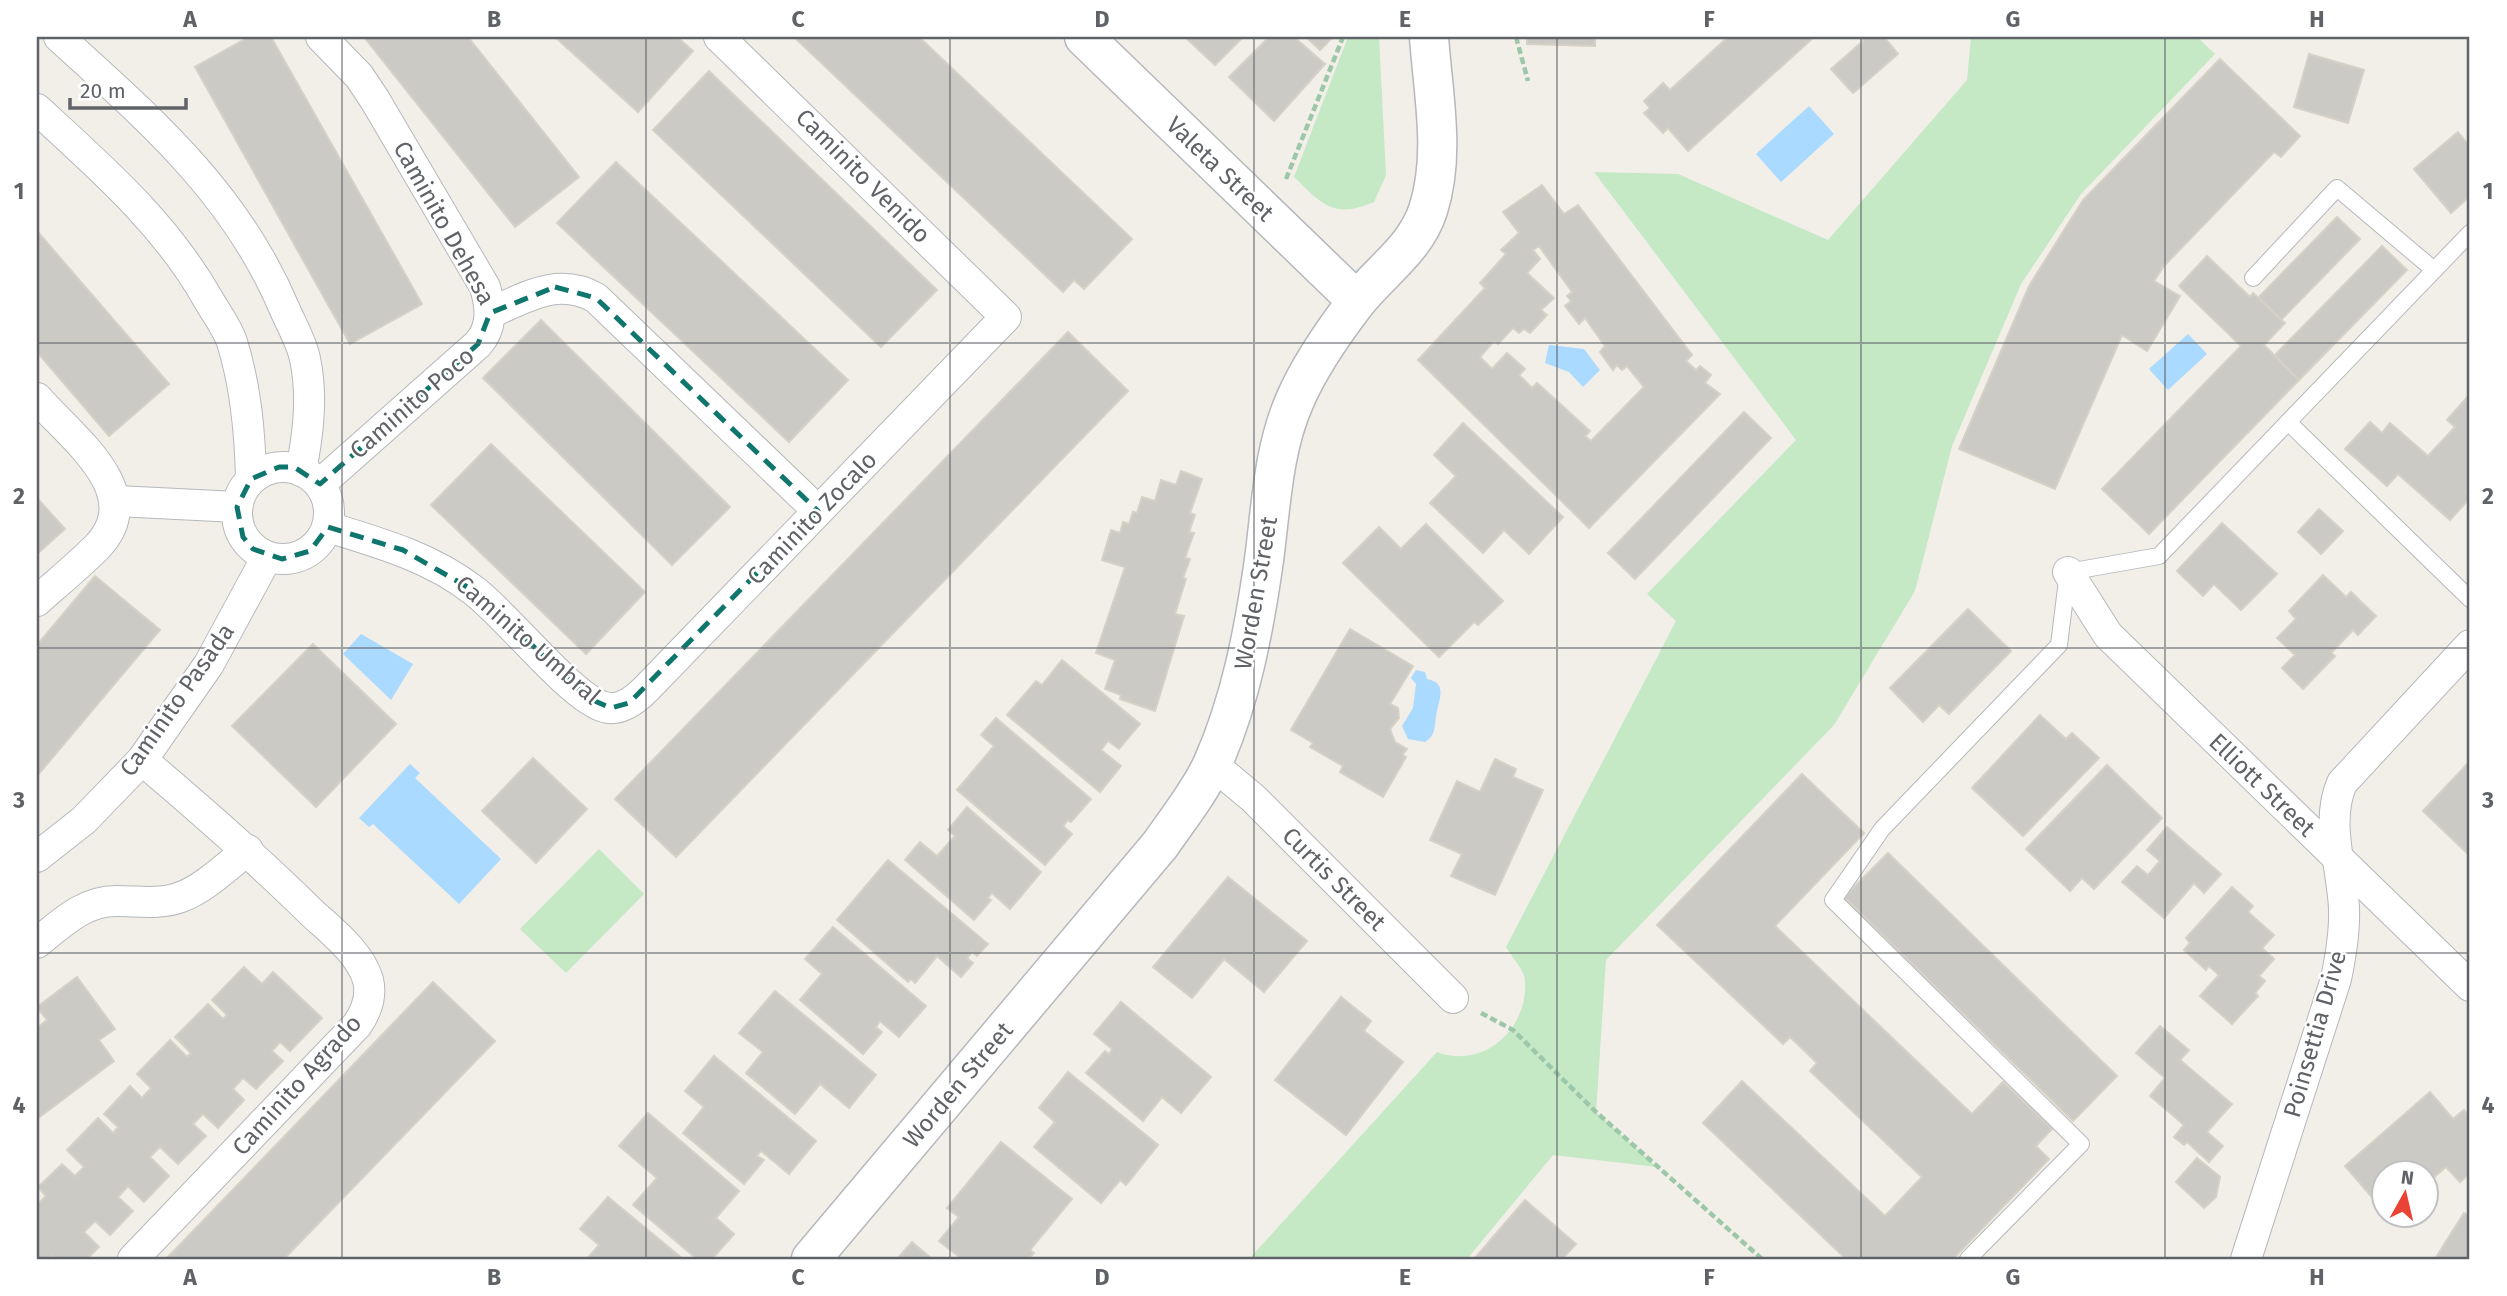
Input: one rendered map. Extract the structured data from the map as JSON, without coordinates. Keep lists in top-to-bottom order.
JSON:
{
  "streets": {
    "street": [
      "Valeta Street",
      "Caminito Venido",
      "Caminito Dehesa",
      "Caminito Poco",
      "Caminito Zocalo",
      "Worden Street",
      "Caminito Umbral",
      "Caminito Pasada",
      "Elliott Street",
      "Curtis Street",
      "Poinsettia Drive",
      "Caminito Agrado"
    ]
  },
  "crossings": [
    ["Valeta Street", "Worden Street"],
    ["Caminito Venido", "Caminito Zocalo"],
    ["Caminito Dehesa", "Caminito Poco"],
    ["Caminito Dehesa", "Caminito Zocalo"],
    ["Caminito Poco", "Caminito Umbral"],
    ["Caminito Poco", "Caminito Pasada"],
    ["Caminito Zocalo", "Caminito Umbral"],
    ["Worden Street", "Curtis Street"],
    ["Caminito Umbral", "Caminito Pasada"],
    ["Caminito Pasada", "Caminito Agrado"],
    ["Elliott Street", "Poinsettia Drive"]
  ],
  "scale_bar": "20 m",
  "north": "top",
  "grid": {
    "columns": [
      "A",
      "B",
      "C",
      "D",
      "E",
      "F",
      "G",
      "H"
    ],
    "rows": [
      "1",
      "2",
      "3",
      "4"
    ]
  }
}
